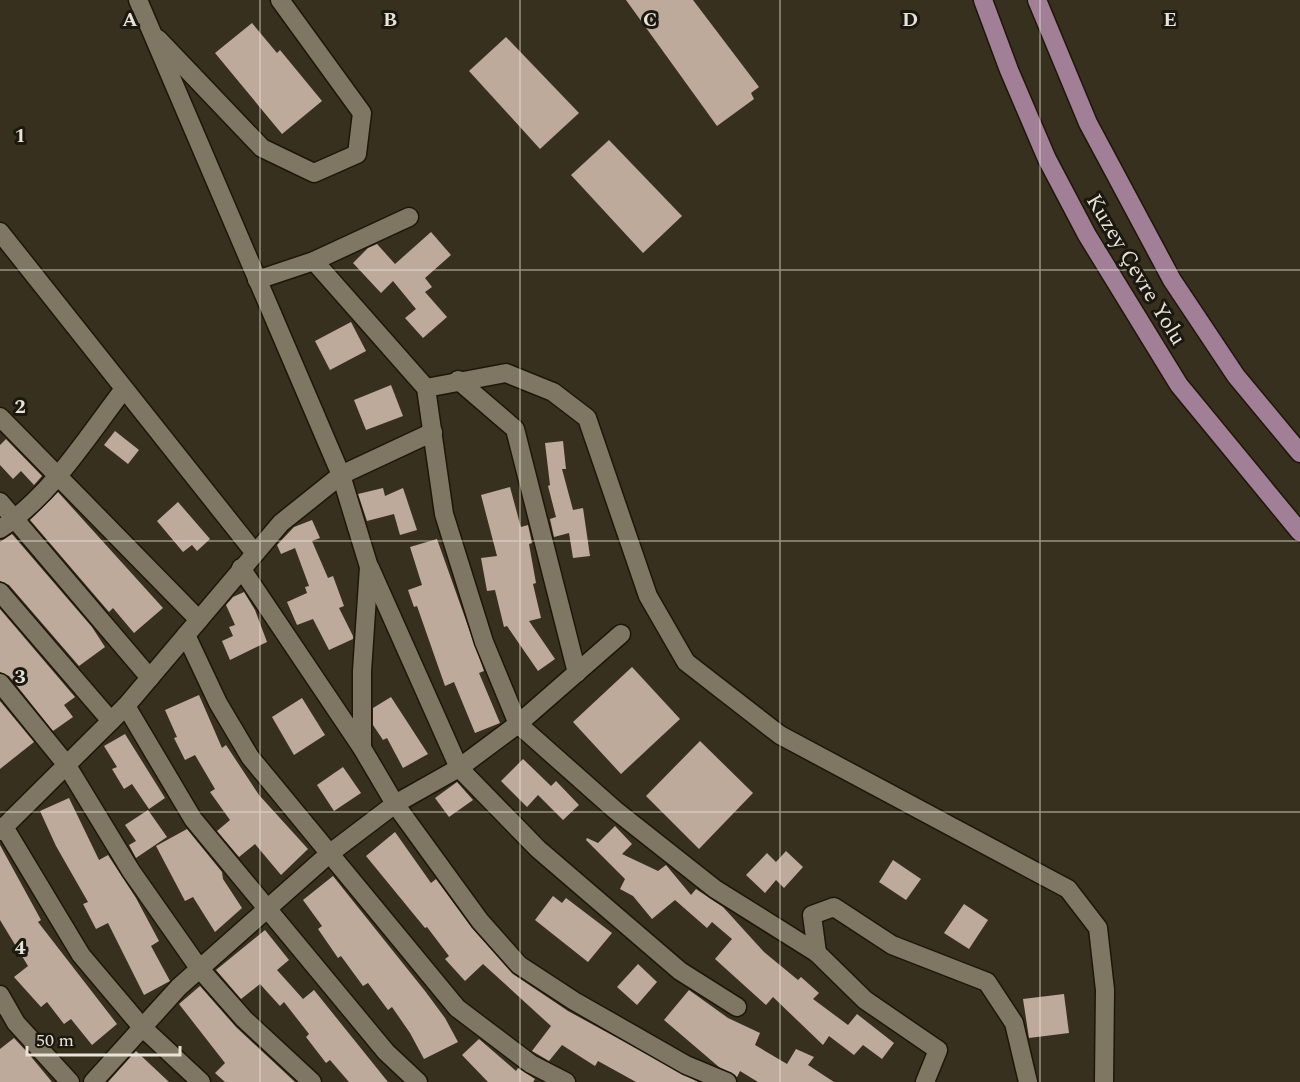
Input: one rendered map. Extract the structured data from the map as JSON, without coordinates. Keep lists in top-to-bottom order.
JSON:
{
  "streets": {
    "main road": ["Kuzey Çevre Yolu"]
  },
  "scale_bar": "50 m",
  "grid": {
    "columns": [
      "A",
      "B",
      "C",
      "D",
      "E"
    ],
    "rows": [
      "1",
      "2",
      "3",
      "4"
    ]
  }
}
